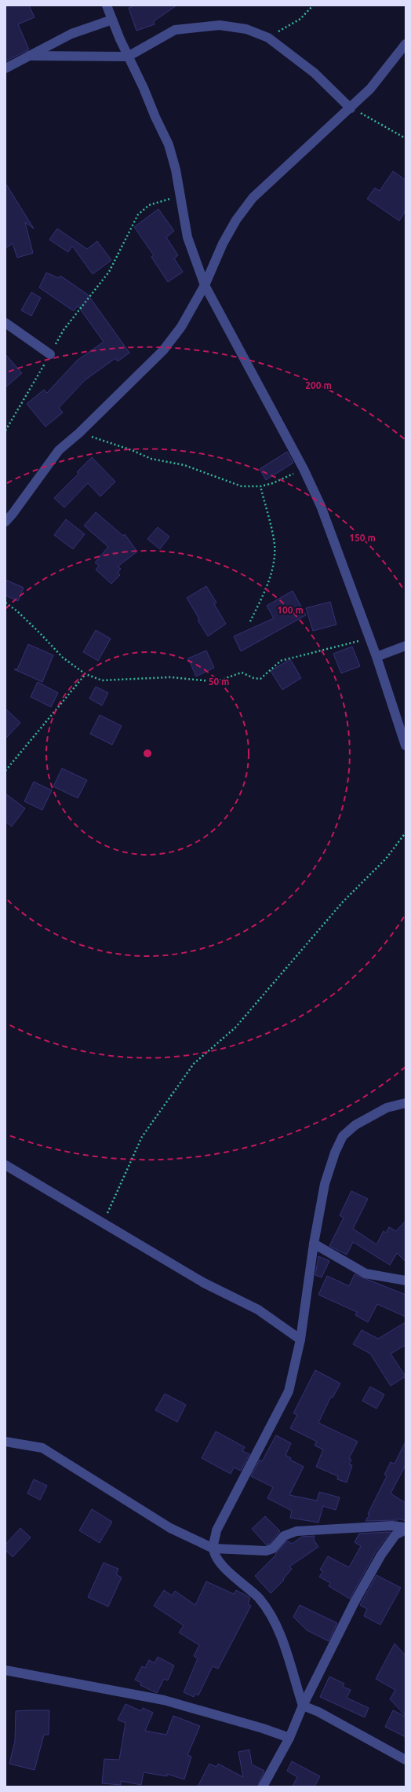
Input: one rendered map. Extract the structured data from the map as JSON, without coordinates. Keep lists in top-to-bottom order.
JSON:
{
  "rings": [
    "200 m",
    "150 m",
    "100 m",
    "50 m"
  ]
}
